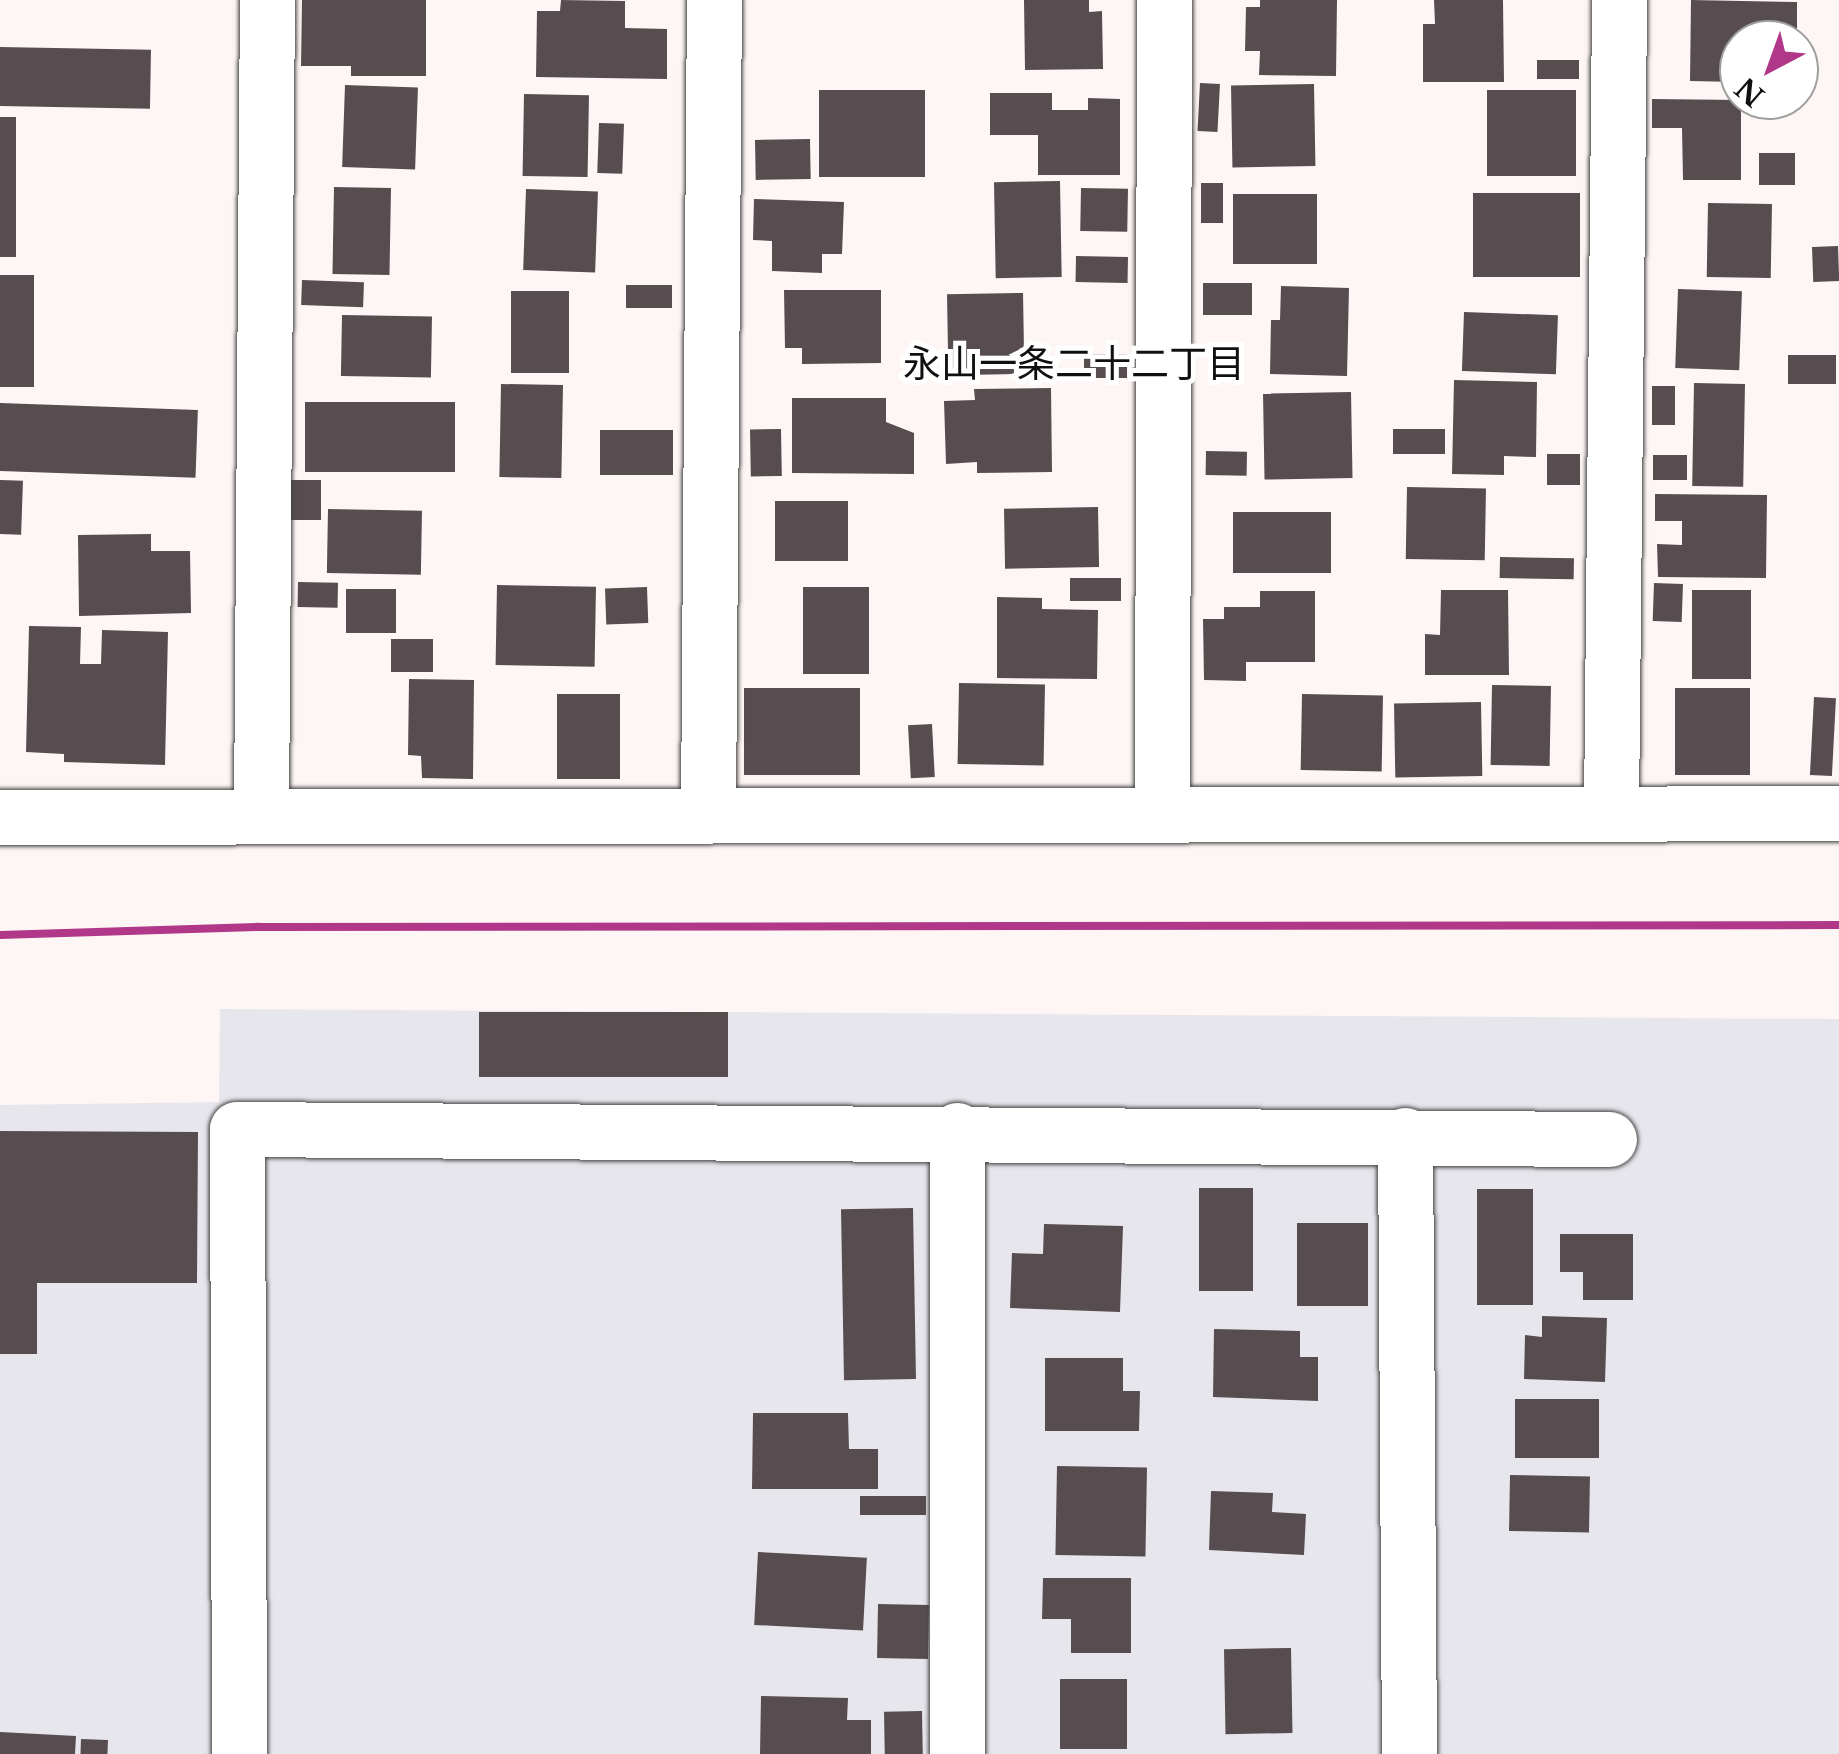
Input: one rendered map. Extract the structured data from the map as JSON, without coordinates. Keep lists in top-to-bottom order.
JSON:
{
  "districts": ["永山一条二十二丁目"],
  "north": "bottom left"
}
